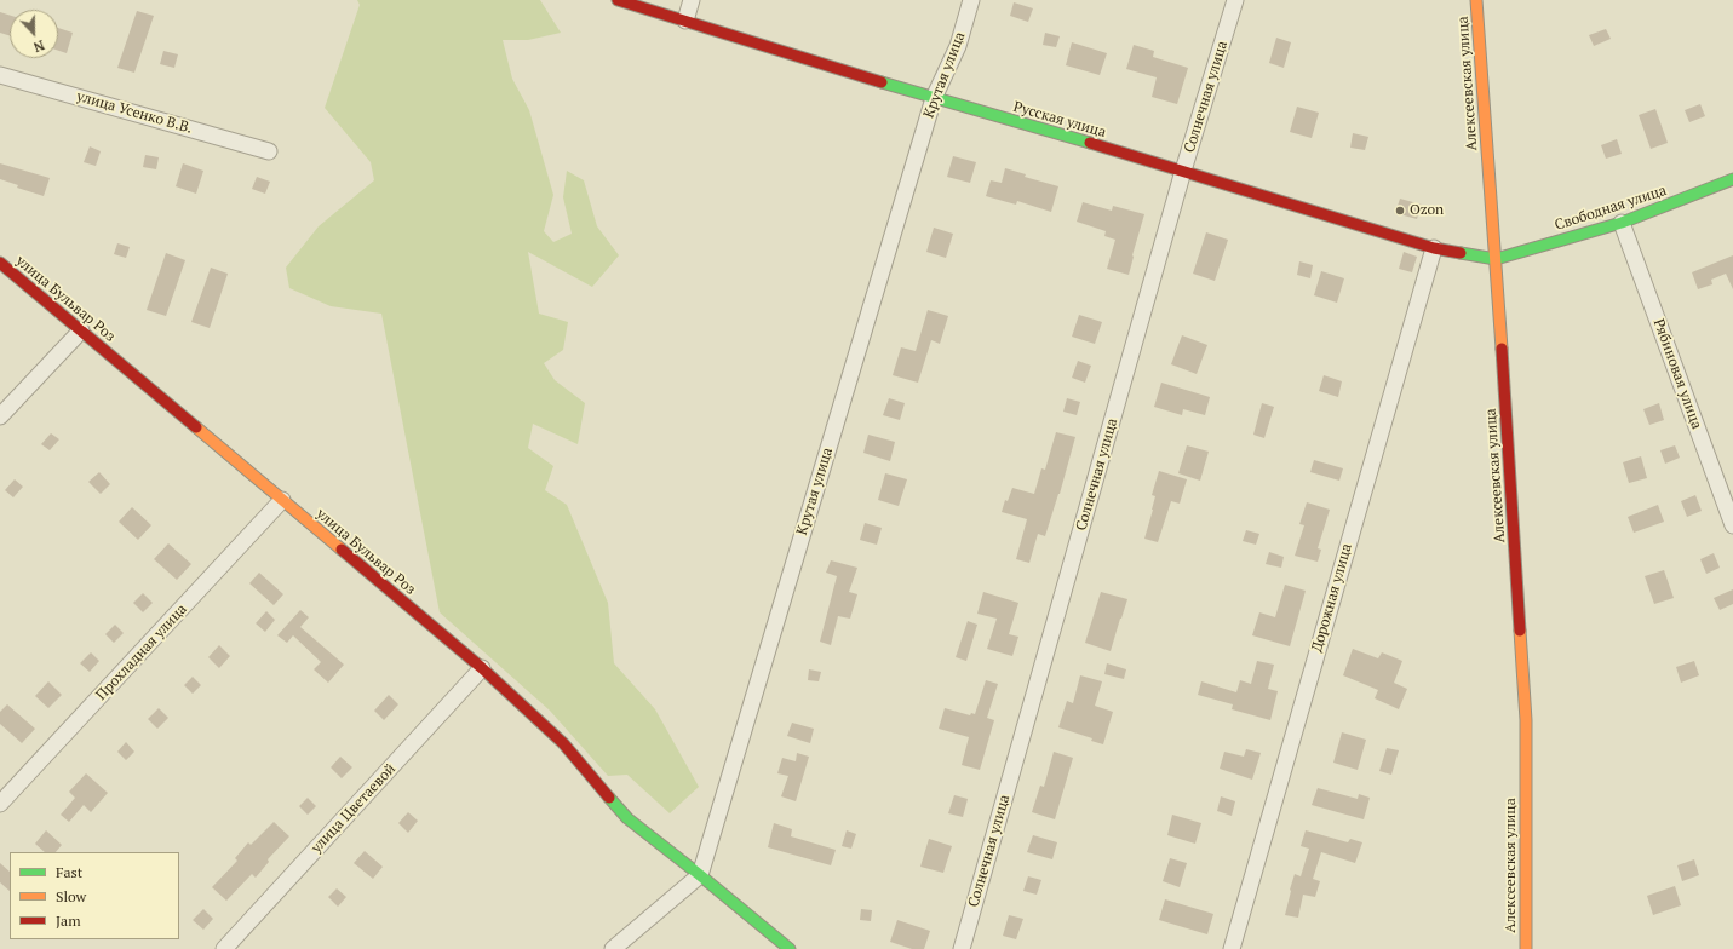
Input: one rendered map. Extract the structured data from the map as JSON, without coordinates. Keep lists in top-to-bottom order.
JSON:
{
  "streets": {
    "street": [
      "Крутая улица",
      "Алексеевская улица",
      "Солнечная улица",
      "улица Усенко В.В.",
      "Русская улица",
      "Свободная улица",
      "улица Бульвар Роз",
      "Рябиновая улица",
      "Дорожная улица",
      "Прохладная улица",
      "улица Цветаевой"
    ]
  },
  "crossings": [
    ["Крутая улица", "Русская улица"],
    ["Крутая улица", "улица Бульвар Роз"],
    ["Алексеевская улица", "Русская улица"],
    ["Алексеевская улица", "Свободная улица"],
    ["Солнечная улица", "Русская улица"],
    ["Русская улица", "Свободная улица"],
    ["Русская улица", "Дорожная улица"],
    ["Свободная улица", "Рябиновая улица"],
    ["улица Бульвар Роз", "Прохладная улица"],
    ["улица Бульвар Роз", "улица Цветаевой"]
  ],
  "places": ["Ozon"],
  "legend": ["Fast", "Slow", "Jam"],
  "north": "bottom"
}
